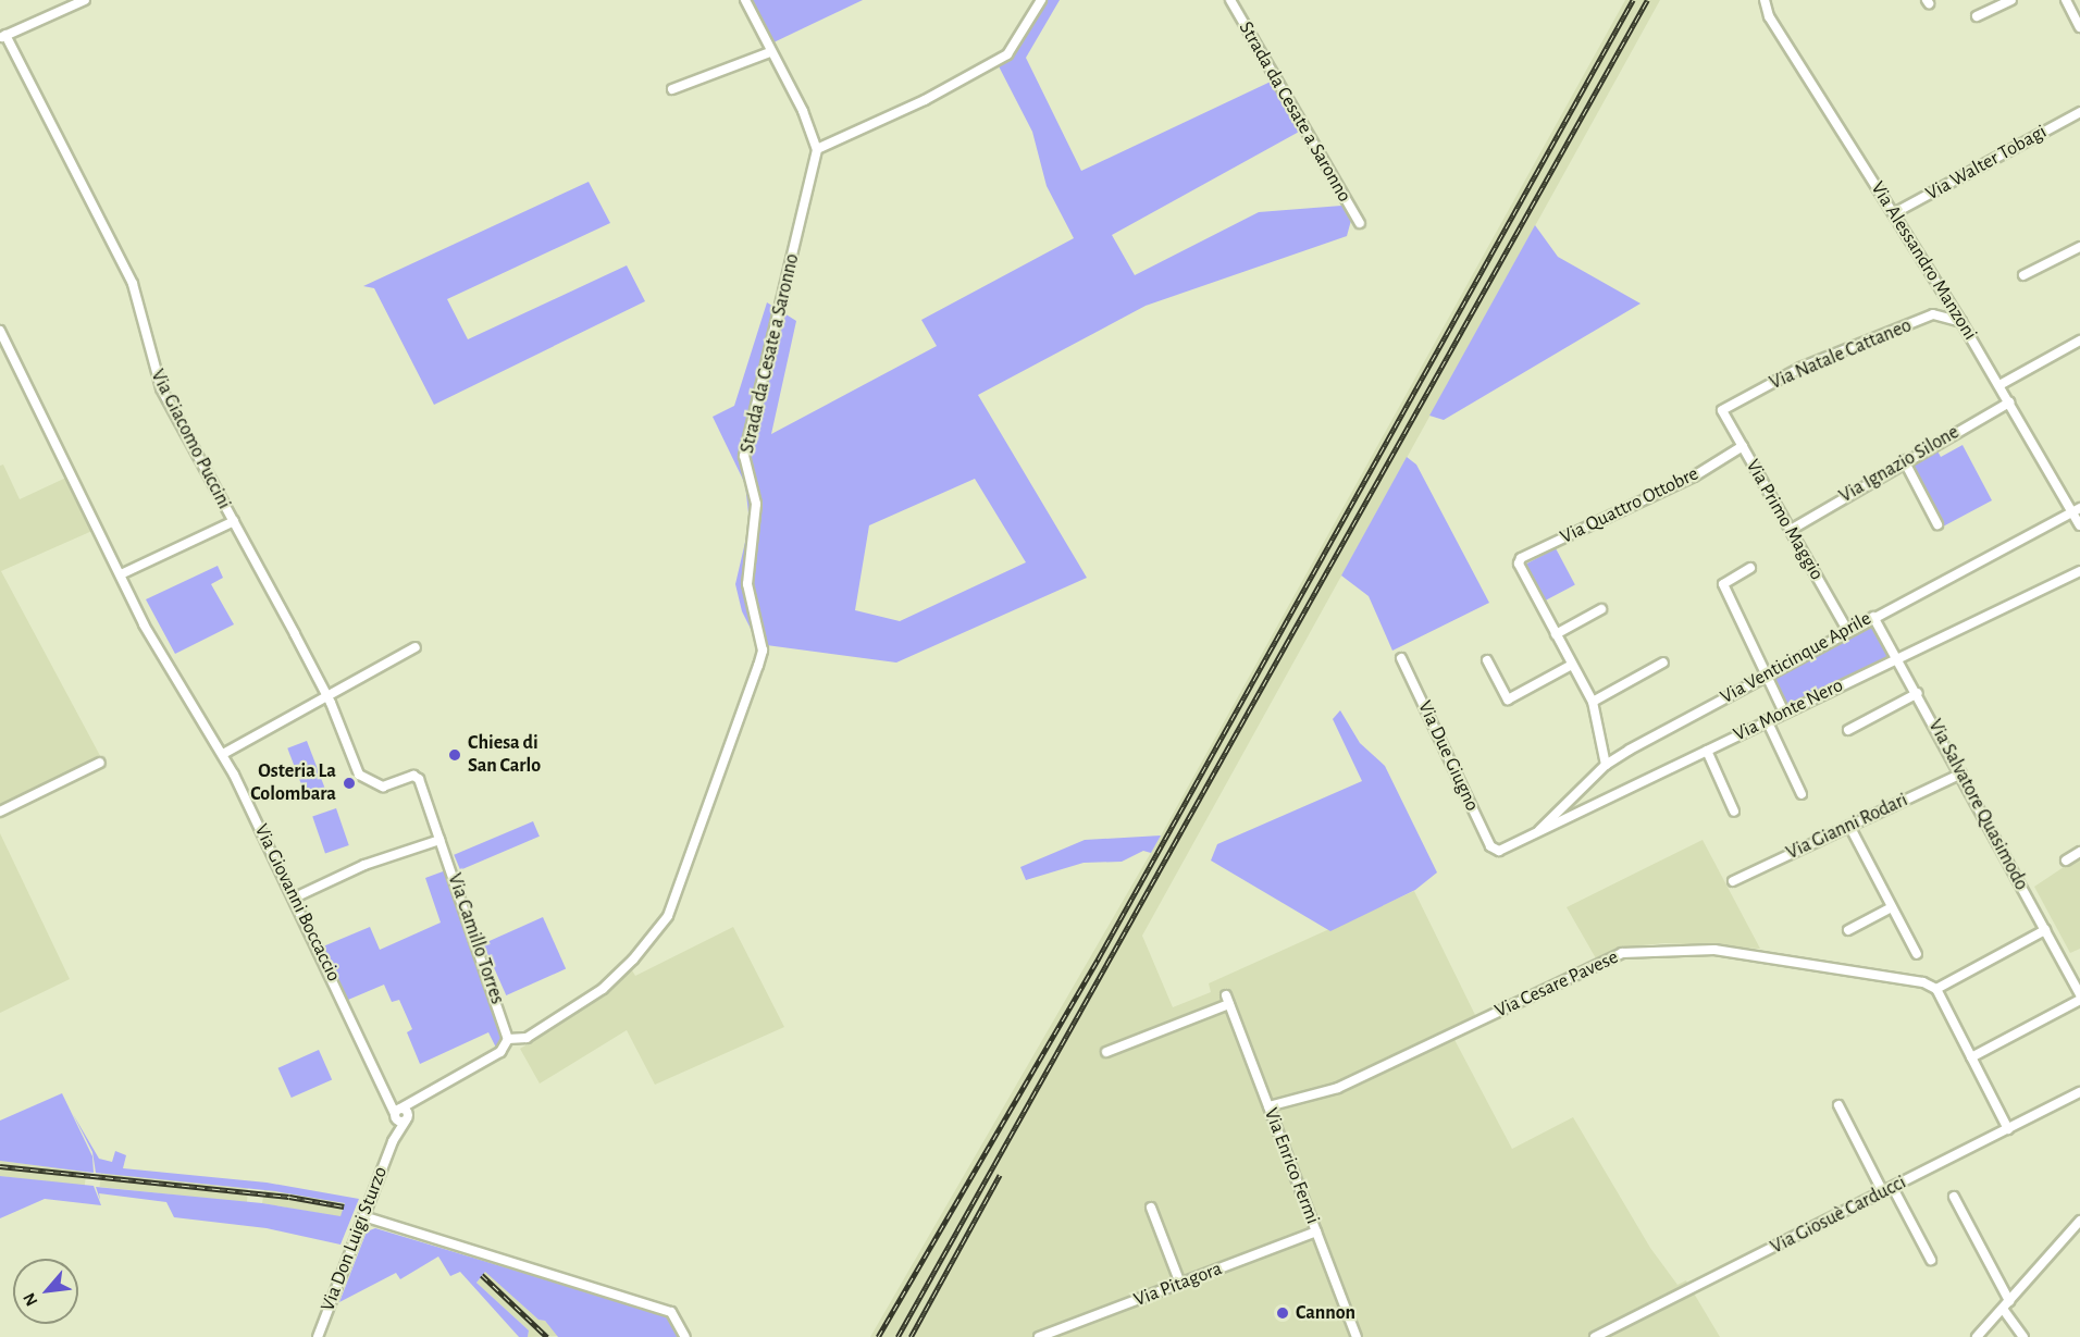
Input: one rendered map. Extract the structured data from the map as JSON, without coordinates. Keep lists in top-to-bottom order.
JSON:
{
  "streets": {
    "street": [
      "Strada da Cesate a Saronno",
      "Via Walter Tobagi",
      "Via Alessandro Manzoni",
      "Via Natale Cattaneo",
      "Via Giacomo Puccini",
      "Via Ignazio Silone",
      "Via Quattro Ottobre",
      "Via Primo Maggio",
      "Via Venticinque Aprile",
      "Via Monte Nero",
      "Via Due Giugno",
      "Via Salvatore Quasimodo",
      "Via Gianni Rodari",
      "Via Giovanni Boccaccio",
      "Via Camillo Torres",
      "Via Cesare Pavese",
      "Via Enrico Fermi",
      "Via Giosuè Carducci",
      "Via Don Luigi Sturzo",
      "Via Pitagora"
    ]
  },
  "crossings": [
    ["Strada da Cesate a Saronno", "Via Don Luigi Sturzo"],
    ["Via Walter Tobagi", "Via Alessandro Manzoni"],
    ["Via Alessandro Manzoni", "Via Natale Cattaneo"],
    ["Via Alessandro Manzoni", "Via Ignazio Silone"],
    ["Via Alessandro Manzoni", "Via Venticinque Aprile"],
    ["Via Natale Cattaneo", "Via Primo Maggio"],
    ["Via Giacomo Puccini", "Via Camillo Torres"],
    ["Via Ignazio Silone", "Via Primo Maggio"],
    ["Via Quattro Ottobre", "Via Primo Maggio"],
    ["Via Primo Maggio", "Via Venticinque Aprile"],
    ["Via Venticinque Aprile", "Via Monte Nero"],
    ["Via Venticinque Aprile", "Via Salvatore Quasimodo"],
    ["Via Monte Nero", "Via Due Giugno"],
    ["Via Monte Nero", "Via Salvatore Quasimodo"],
    ["Via Salvatore Quasimodo", "Via Gianni Rodari"],
    ["Via Giovanni Boccaccio", "Via Don Luigi Sturzo"],
    ["Via Camillo Torres", "Via Don Luigi Sturzo"],
    ["Via Cesare Pavese", "Via Enrico Fermi"],
    ["Via Enrico Fermi", "Via Pitagora"]
  ],
  "places": ["Chiesa di San Carlo", "Osteria La Colombara", "Cannon"],
  "north": "bottom left"
}
